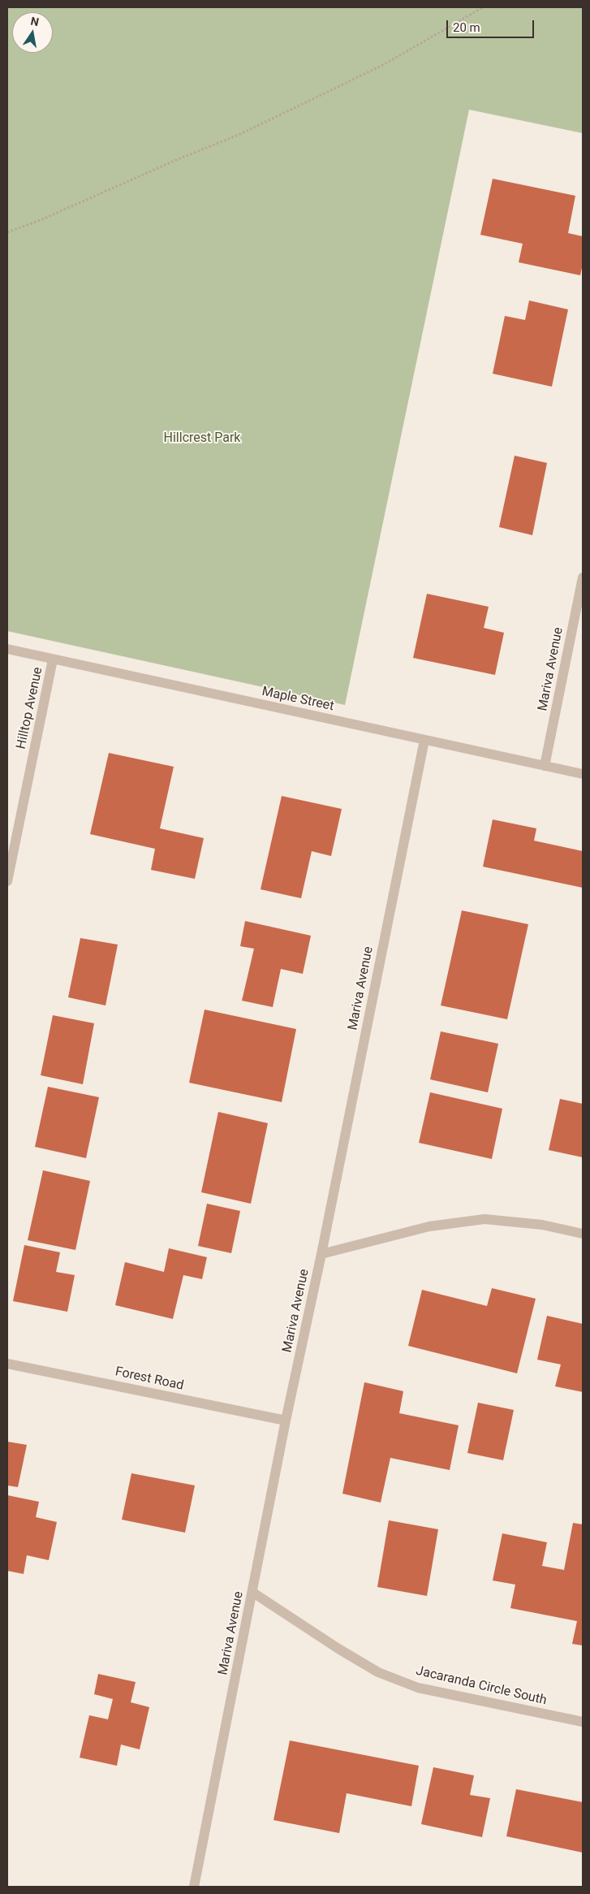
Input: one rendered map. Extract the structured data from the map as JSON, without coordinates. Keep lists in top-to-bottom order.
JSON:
{
  "streets": {
    "street": [
      "Mariva Avenue",
      "Maple Street",
      "Hilltop Avenue",
      "Forest Road",
      "Jacaranda Circle South"
    ]
  },
  "crossings": [
    ["Mariva Avenue", "Maple Street"],
    ["Mariva Avenue", "Forest Road"],
    ["Mariva Avenue", "Jacaranda Circle South"],
    ["Maple Street", "Hilltop Avenue"]
  ],
  "parks": ["Hillcrest Park"],
  "scale_bar": "20 m",
  "north": "top"
}
